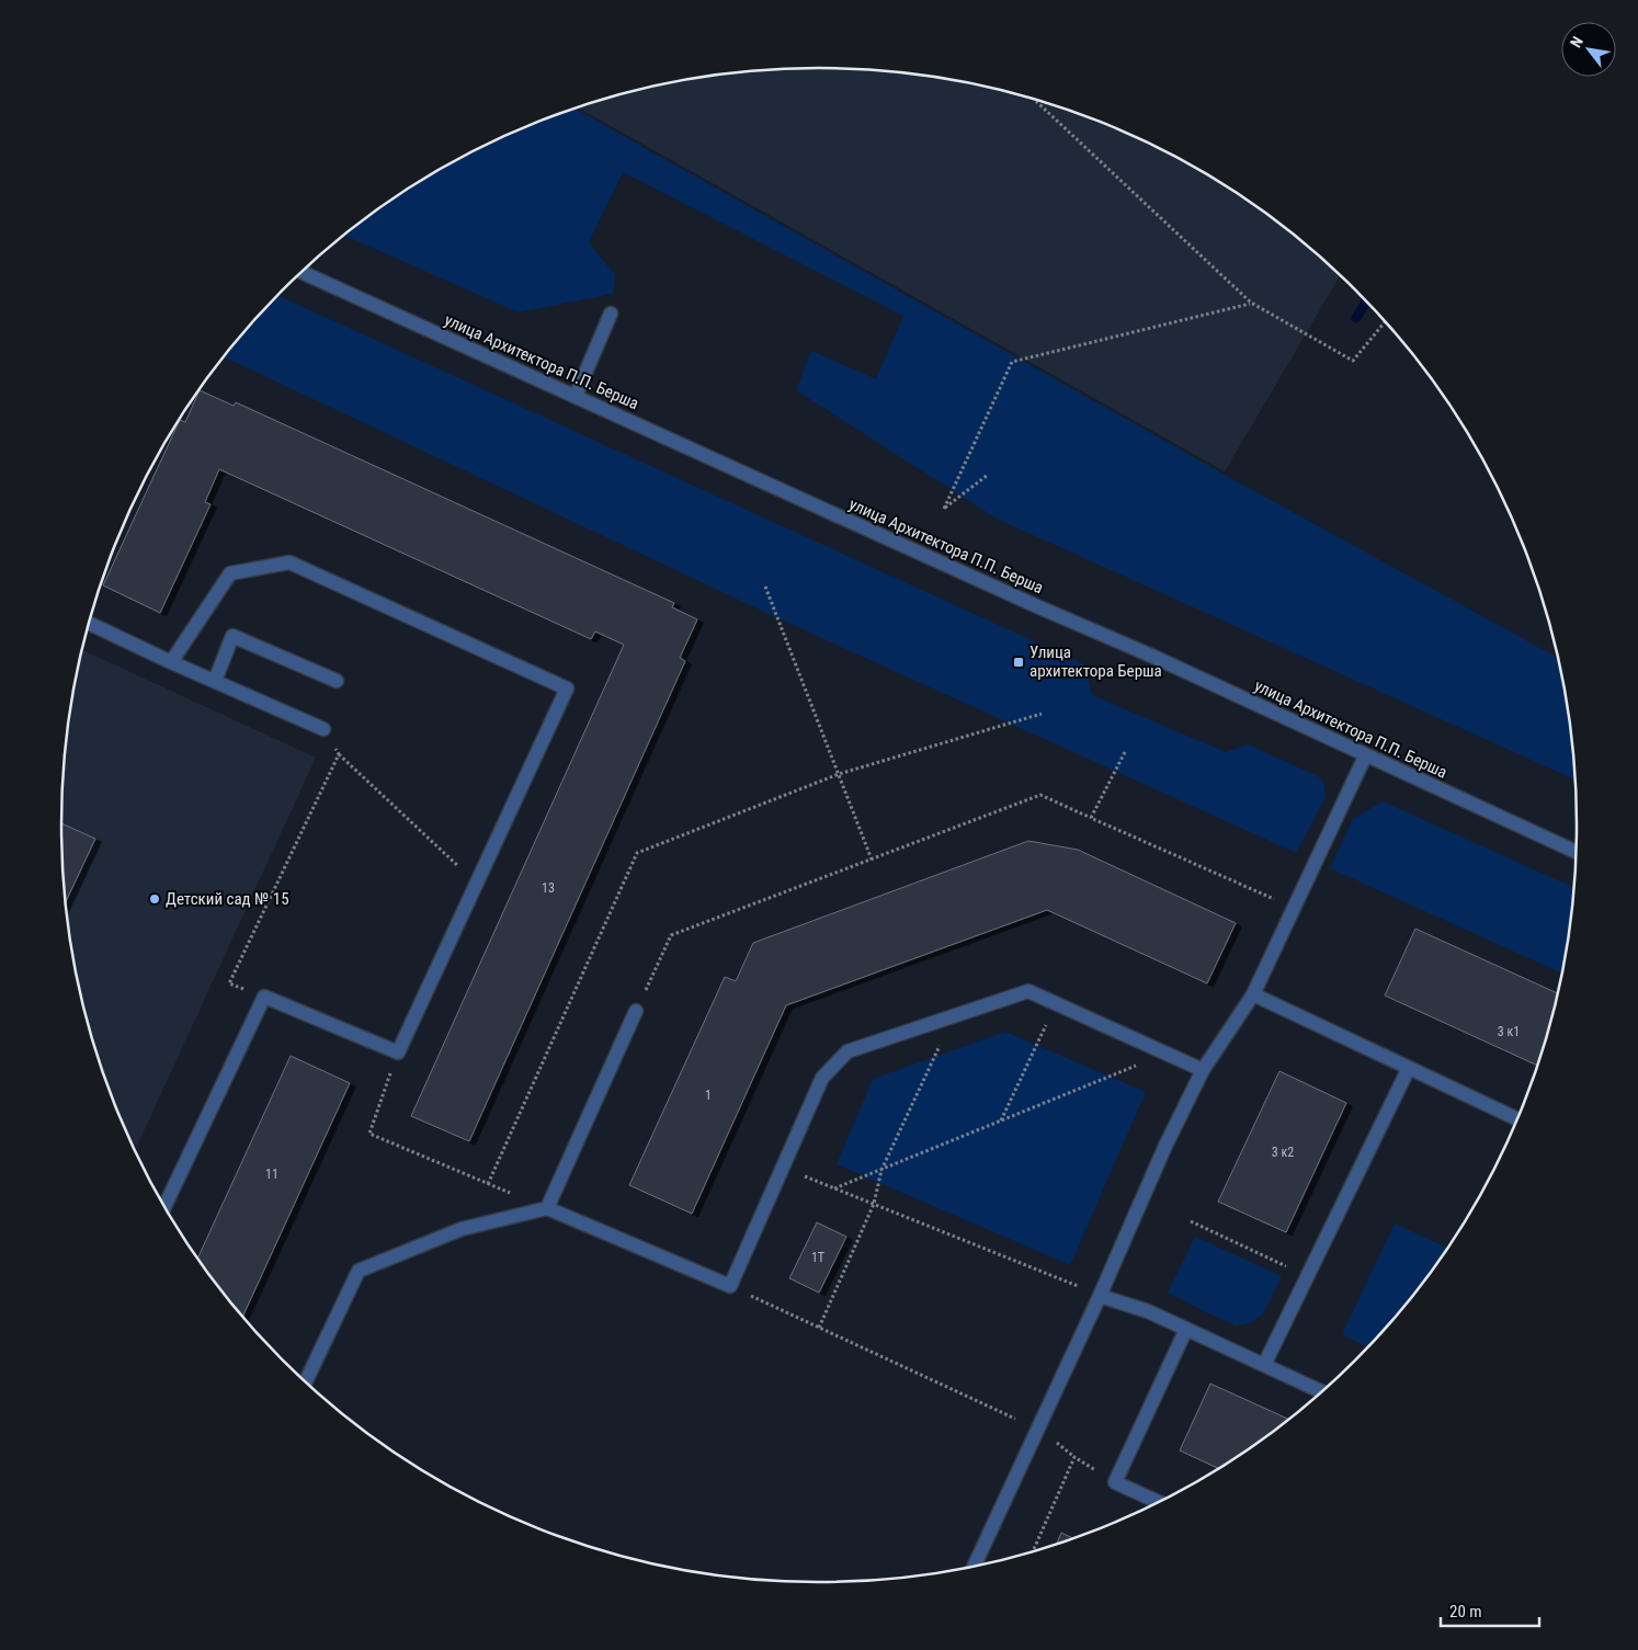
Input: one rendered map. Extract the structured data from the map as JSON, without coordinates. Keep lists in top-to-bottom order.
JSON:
{
  "streets": {
    "street": ["улица Архитектора П.П. Берша"]
  },
  "places": {
    "transit": ["Улица архитектора Берша"],
    "other": ["Детский сад № 15"]
  },
  "house_numbers": [
    "13",
    "3 к1",
    "1",
    "3 к2",
    "11",
    "1Т"
  ],
  "scale_bar": "20 m",
  "north": "top left"
}
